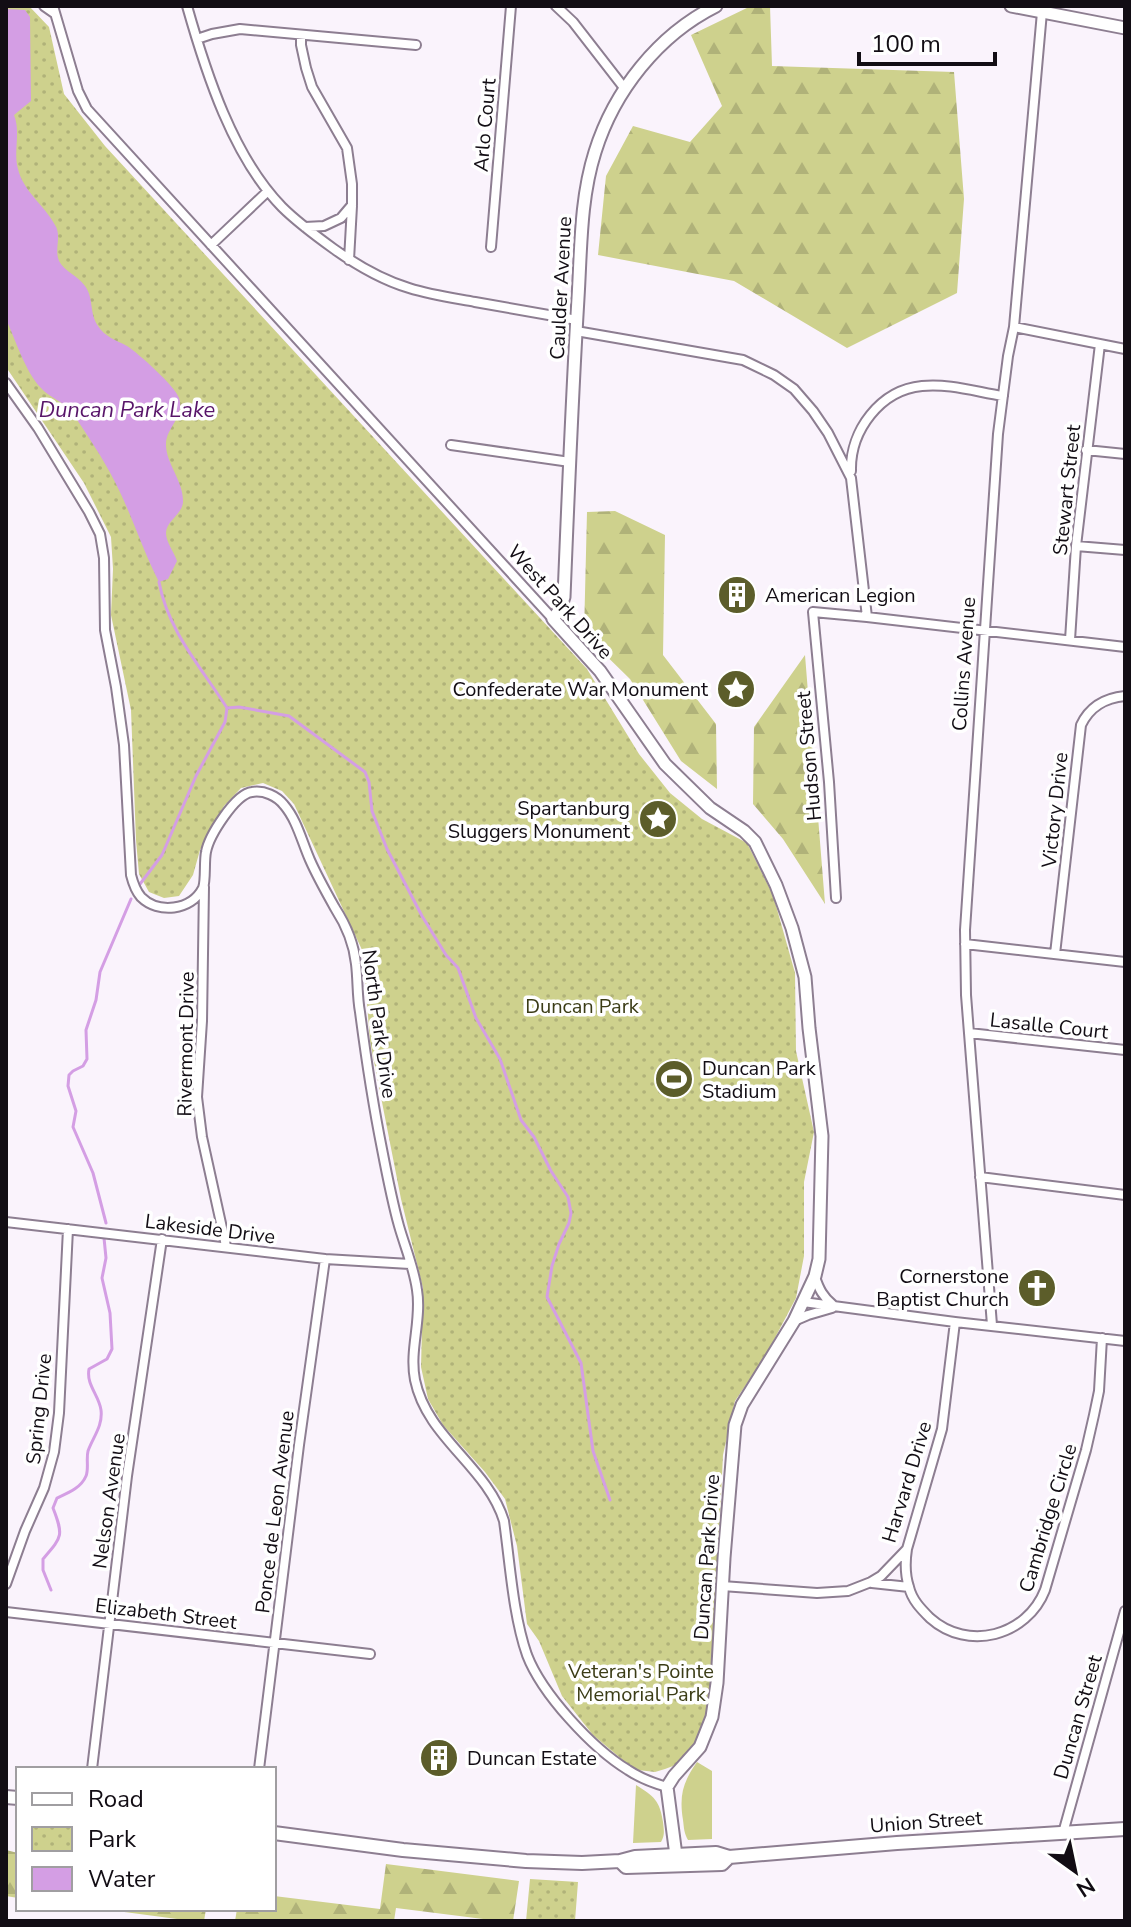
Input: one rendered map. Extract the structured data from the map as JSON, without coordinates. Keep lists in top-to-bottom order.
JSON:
{
  "streets": {
    "main road": ["Union Street"],
    "street": [
      "Arlo Court",
      "Caulder Avenue",
      "Stewart Street",
      "West Park Drive",
      "Collins Avenue",
      "Hudson Street",
      "Victory Drive",
      "North Park Drive",
      "Lasalle Court",
      "Rivermont Drive",
      "Lakeside Drive",
      "Spring Drive",
      "Harvard Drive",
      "Nelson Avenue",
      "Ponce de Leon Avenue",
      "Cambridge Circle",
      "Duncan Park Drive",
      "Elizabeth Street",
      "Duncan Street"
    ]
  },
  "crossings": [
    ["Caulder Avenue", "West Park Drive"],
    ["West Park Drive", "Duncan Park Drive"],
    ["Collins Avenue", "Lasalle Court"],
    ["North Park Drive", "Rivermont Drive"],
    ["North Park Drive", "Lakeside Drive"],
    ["North Park Drive", "Duncan Park Drive"],
    ["Rivermont Drive", "Lakeside Drive"],
    ["Lakeside Drive", "Spring Drive"],
    ["Lakeside Drive", "Nelson Avenue"],
    ["Lakeside Drive", "Ponce de Leon Avenue"],
    ["Harvard Drive", "Duncan Park Drive"],
    ["Nelson Avenue", "Elizabeth Street"],
    ["Ponce de Leon Avenue", "Elizabeth Street"],
    ["Duncan Street", "Union Street"]
  ],
  "water": ["Duncan Park Lake"],
  "parks": ["Duncan Park", "Veteran's Pointe Memorial Park"],
  "places": {
    "building": ["American Legion", "Duncan Estate"],
    "place": ["Confederate War Monument", "Spartanburg Sluggers Monument"],
    "sports": ["Duncan Park Stadium"],
    "church": ["Cornerstone Baptist Church"]
  },
  "legend": ["Road", "Park", "Water"],
  "scale_bar": "100 m",
  "north": "bottom right"
}
